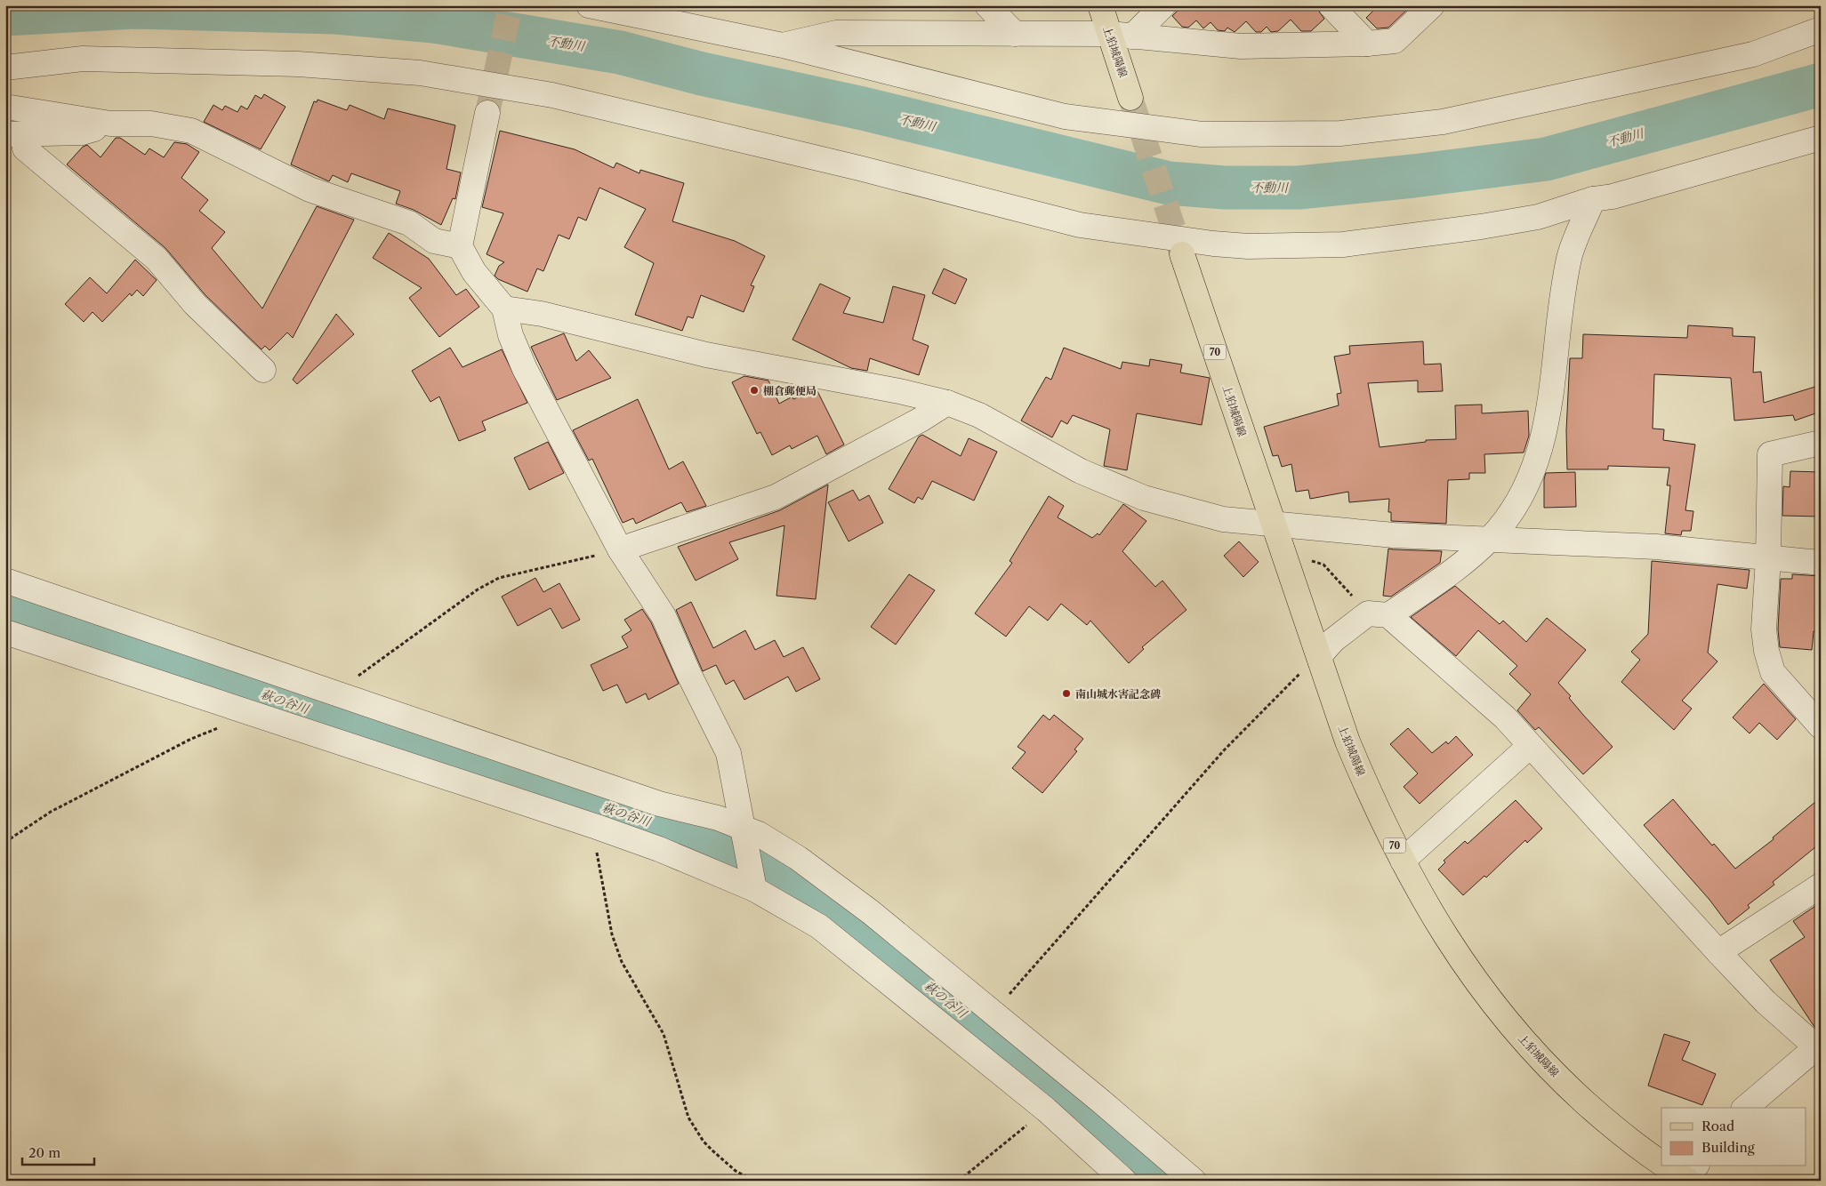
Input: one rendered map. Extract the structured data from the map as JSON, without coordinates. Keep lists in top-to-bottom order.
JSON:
{
  "streets": {
    "main road": ["上狛城陽線", "70"]
  },
  "water": ["不動川", "萩の谷川"],
  "places": ["棚倉郵便局", "南山城水害記念碑"],
  "legend": ["Road", "Building"],
  "scale_bar": "20 m"
}
